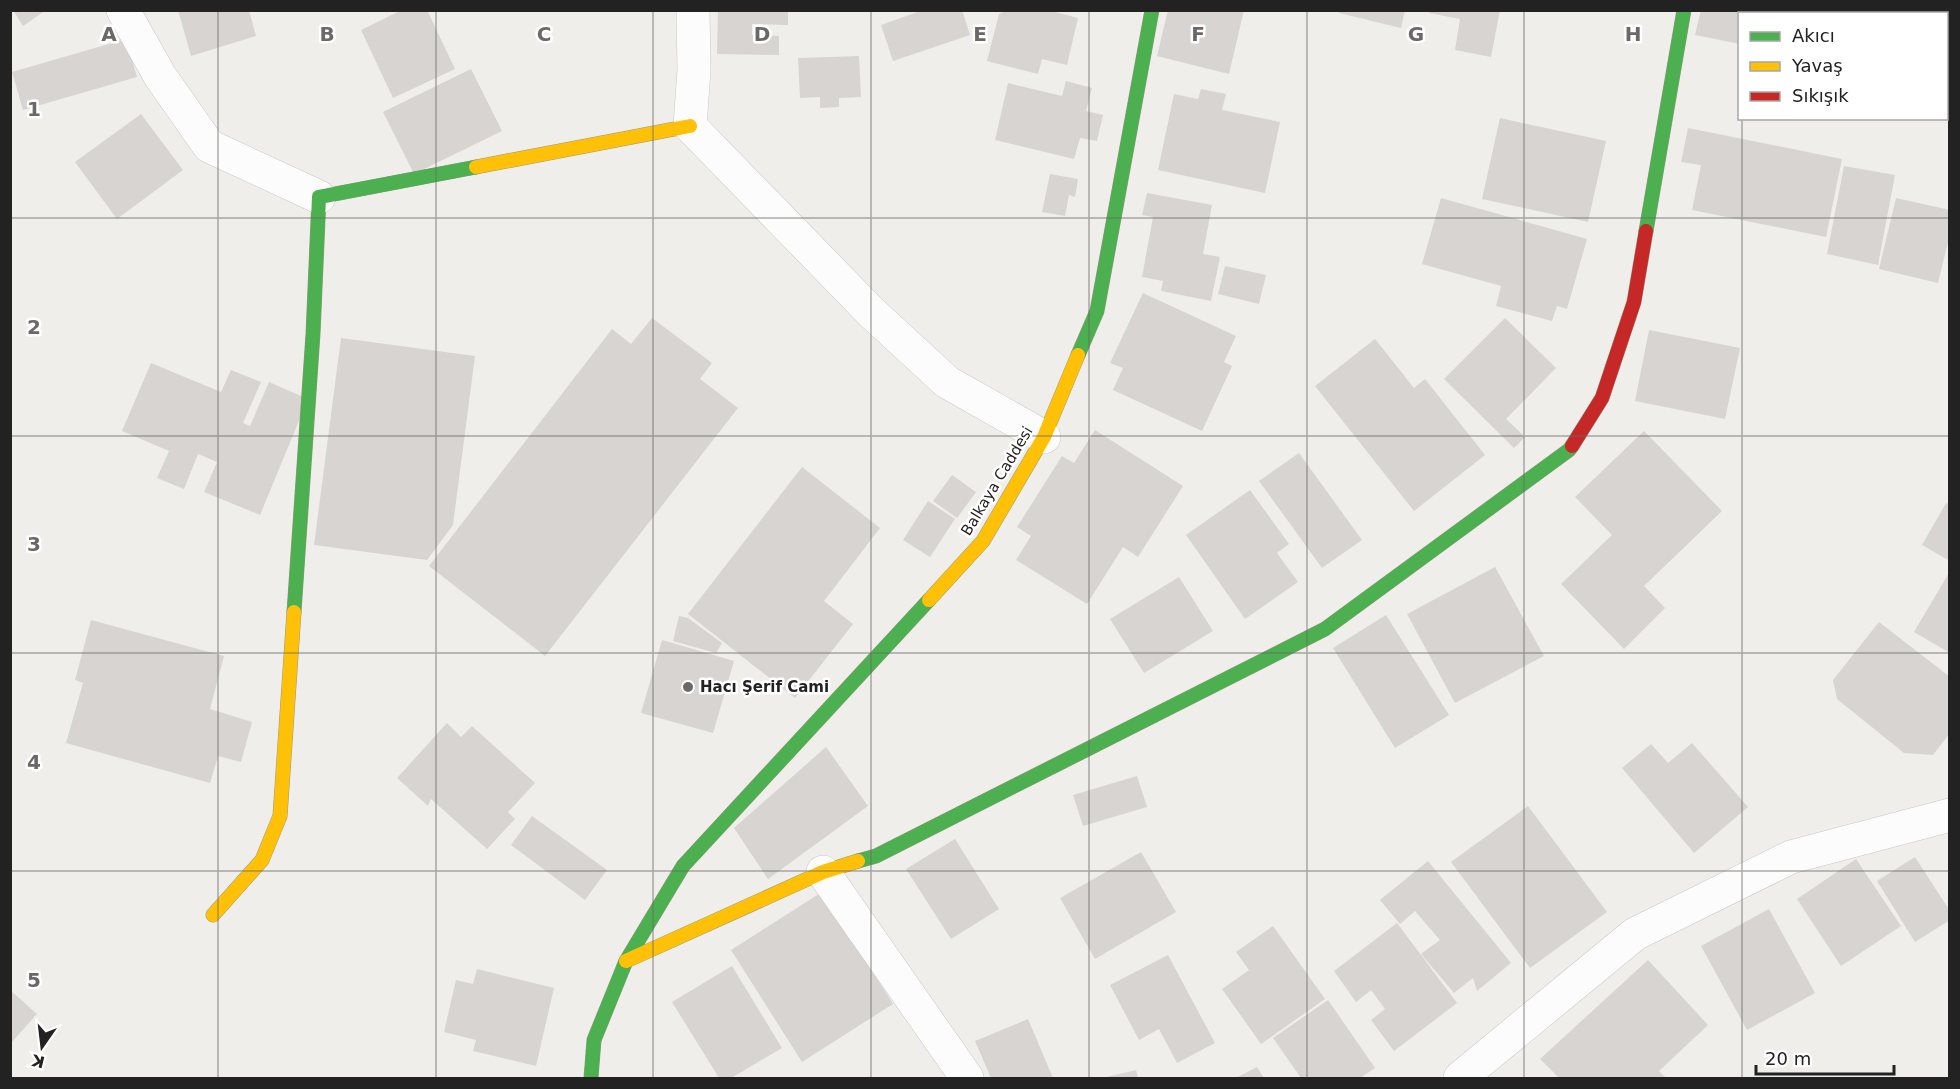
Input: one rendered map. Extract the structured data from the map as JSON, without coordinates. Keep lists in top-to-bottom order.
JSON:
{
  "streets": {
    "street": ["Balkaya Caddesi"]
  },
  "places": ["Hacı Şerif Cami"],
  "legend": ["Akıcı", "Yavaş", "Sıkışık"],
  "scale_bar": "20 m",
  "north": "bottom",
  "grid": {
    "columns": [
      "A",
      "B",
      "C",
      "D",
      "E",
      "F",
      "G",
      "H"
    ],
    "rows": [
      "1",
      "2",
      "3",
      "4",
      "5"
    ]
  }
}
